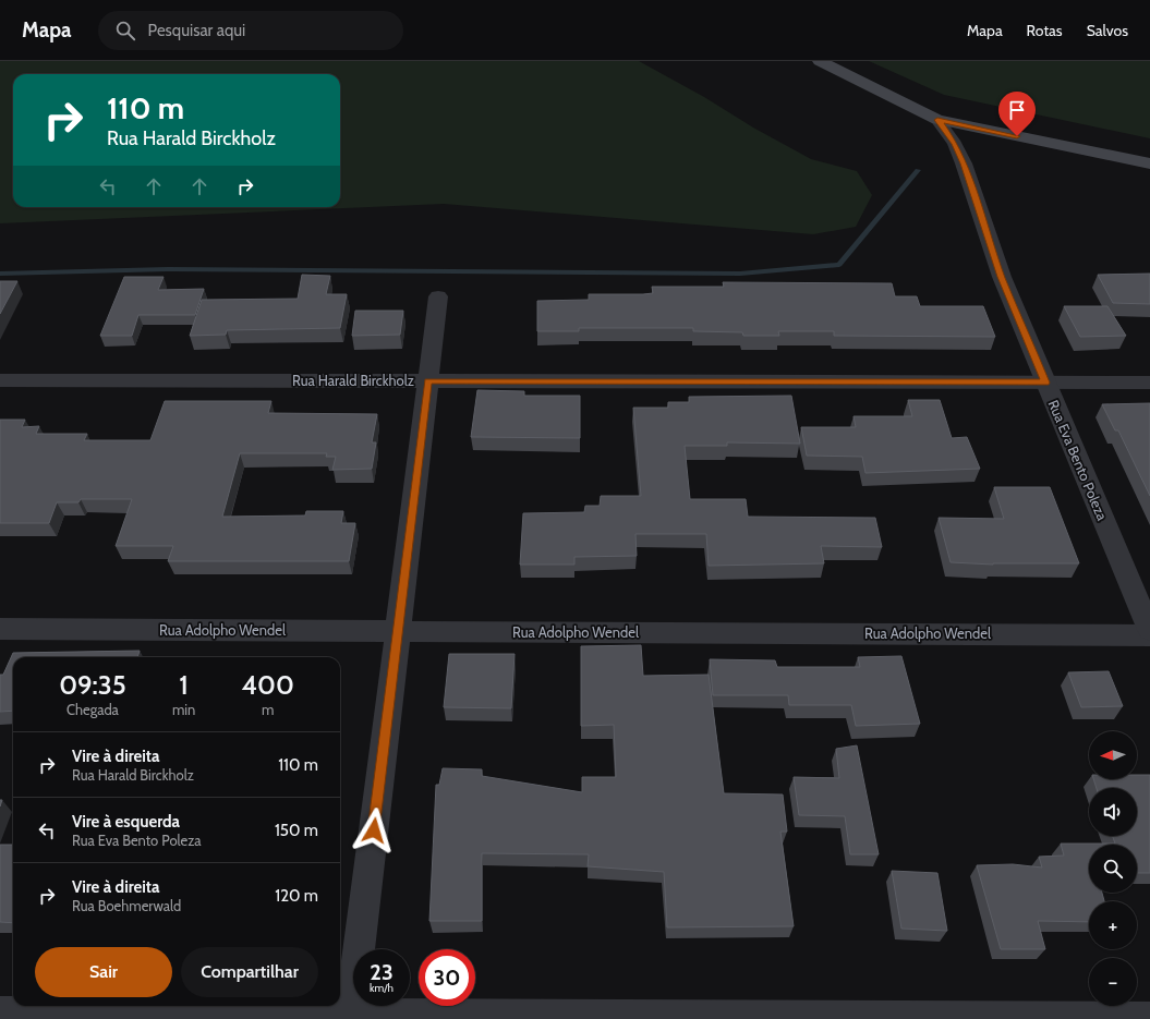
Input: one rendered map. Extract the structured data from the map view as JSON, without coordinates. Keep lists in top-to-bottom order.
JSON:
{
  "streets": {
    "street": ["Rua Harald Birckholz", "Rua Eva Bento Poleza", "Rua Adolpho Wendel"]
  },
  "crossings": [
    ["Rua Harald Birckholz", "Rua Eva Bento Poleza"]
  ],
  "north": "left",
  "page": {
    "header": "Mapa",
    "search": "Pesquisar aqui",
    "nav": ["Mapa", "Rotas", "Salvos"],
    "turn": ["110 m", "Rua Harald Birckholz"],
    "eta": [
      "09:35",
      "Chegada",
      "1",
      "min",
      "400",
      "m"
    ],
    "map_buttons": ["+", "−"],
    "list": [
      {
        "name": "Vire à direita",
        "note": "Rua Harald Birckholz",
        "value": "110 m"
      },
      {
        "name": "Vire à esquerda",
        "note": "Rua Eva Bento Poleza",
        "value": "150 m"
      },
      {
        "name": "Vire à direita",
        "note": "Rua Boehmerwald",
        "value": "120 m"
      }
    ],
    "buttons": ["Sair", "Compartilhar"],
    "speed": "23 km/h",
    "limit": "30"
  }
}
